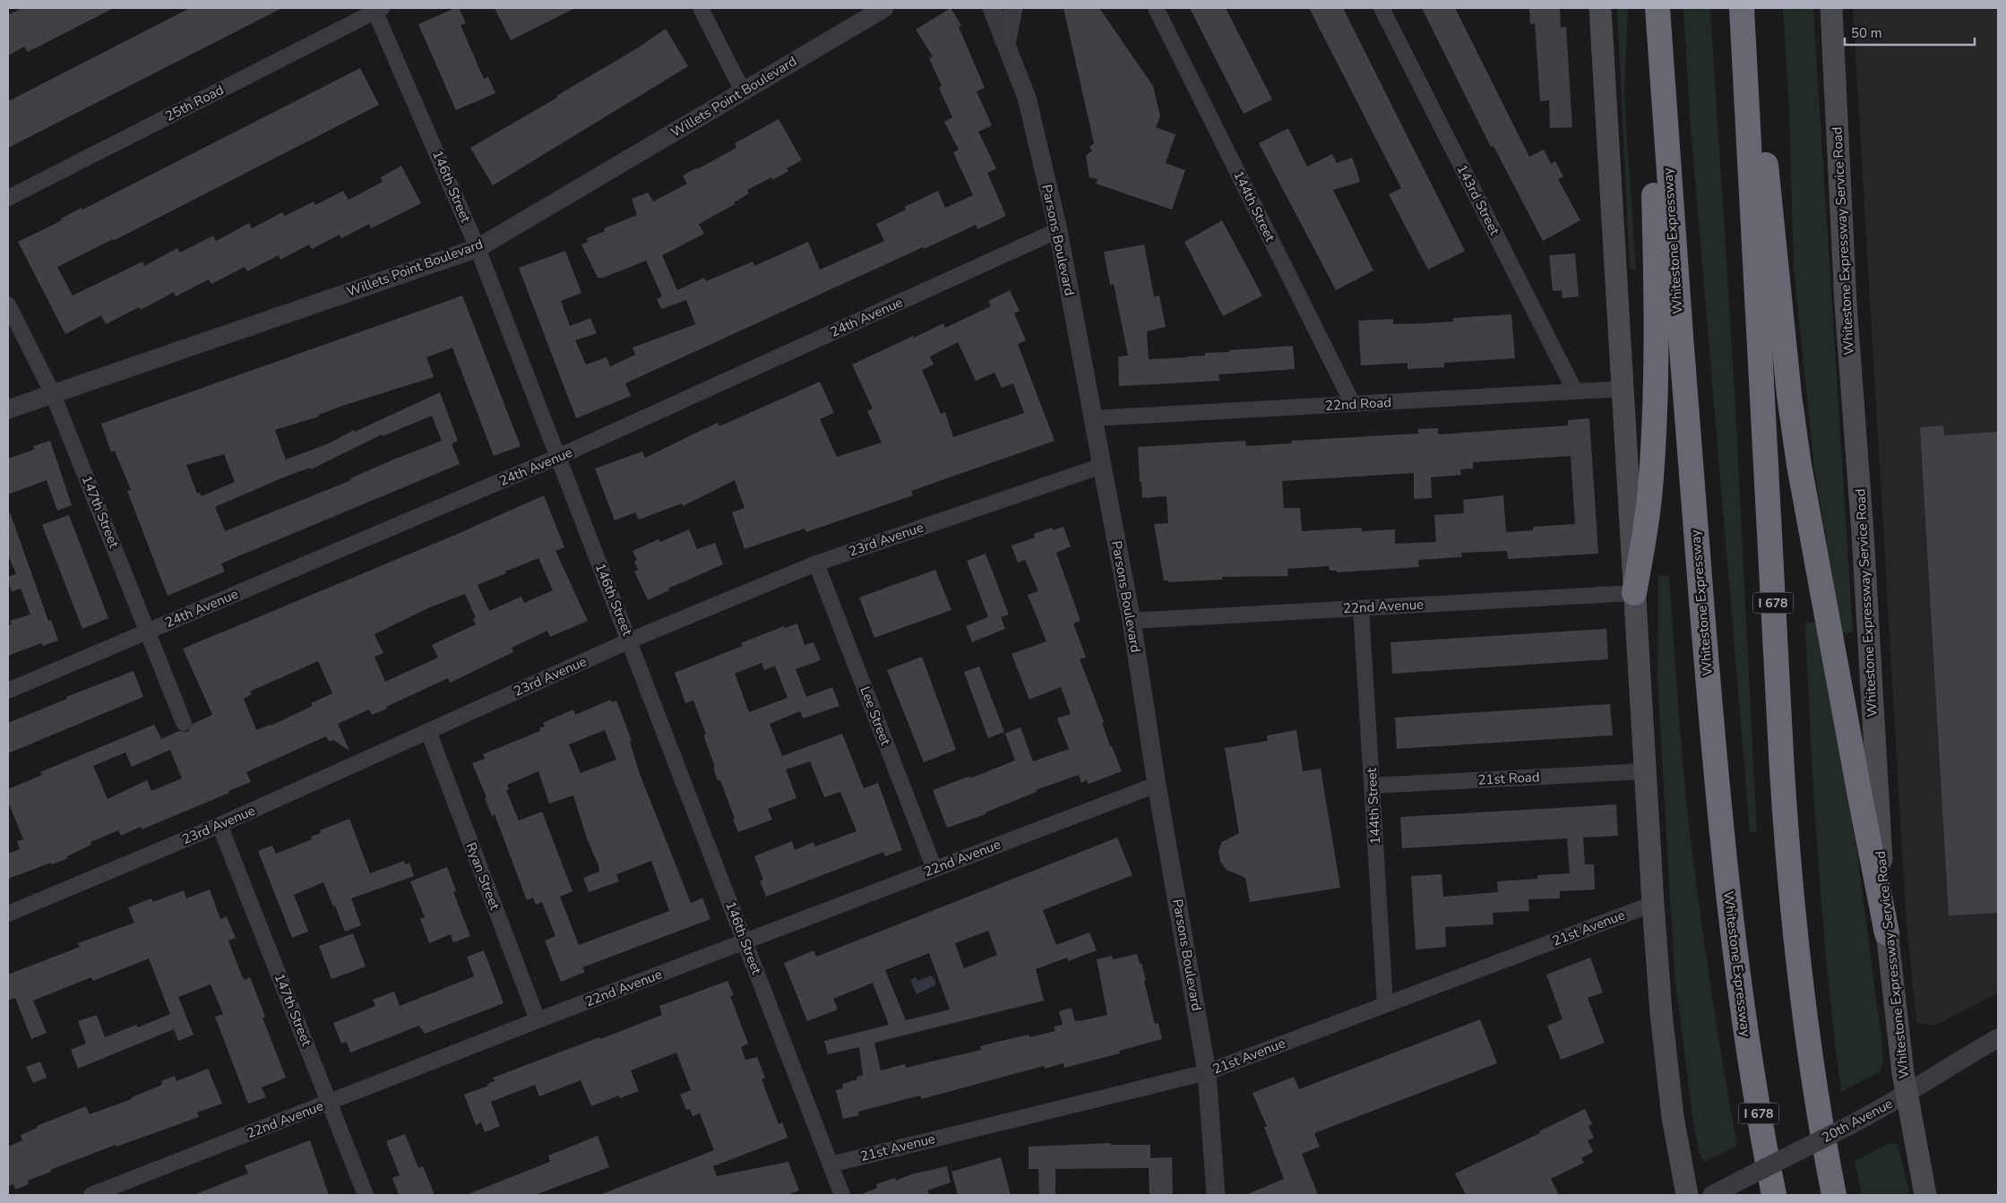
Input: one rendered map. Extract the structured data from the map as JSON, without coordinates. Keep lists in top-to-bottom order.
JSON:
{
  "streets": {
    "highway": ["Whitestone Expressway", "I 678"],
    "main road": ["Whitestone Expressway Service Road"],
    "street": [
      "Willets Point Boulevard",
      "25th Road",
      "146th Street",
      "143rd Street",
      "144th Street",
      "Parsons Boulevard",
      "24th Avenue",
      "22nd Road",
      "147th Street",
      "23rd Avenue",
      "22nd Avenue",
      "Lee Street",
      "21st Road",
      "Ryan Street",
      "21st Avenue",
      "20th Avenue"
    ]
  },
  "crossings": [
    ["Willets Point Boulevard", "146th Street"],
    ["Willets Point Boulevard", "147th Street"],
    ["25th Road", "146th Street"],
    ["146th Street", "24th Avenue"],
    ["146th Street", "23rd Avenue"],
    ["146th Street", "22nd Avenue"],
    ["146th Street", "21st Avenue"],
    ["143rd Street", "22nd Road"],
    ["144th Street", "22nd Road"],
    ["144th Street", "22nd Avenue"],
    ["144th Street", "21st Road"],
    ["144th Street", "21st Avenue"],
    ["Parsons Boulevard", "24th Avenue"],
    ["Parsons Boulevard", "22nd Road"],
    ["Parsons Boulevard", "23rd Avenue"],
    ["Parsons Boulevard", "22nd Avenue"],
    ["Parsons Boulevard", "21st Avenue"],
    ["Whitestone Expressway Service Road", "20th Avenue"],
    ["24th Avenue", "147th Street"],
    ["147th Street", "23rd Avenue"],
    ["147th Street", "22nd Avenue"],
    ["23rd Avenue", "Lee Street"],
    ["23rd Avenue", "Ryan Street"],
    ["22nd Avenue", "Lee Street"],
    ["22nd Avenue", "Ryan Street"]
  ],
  "scale_bar": "50 m"
}
